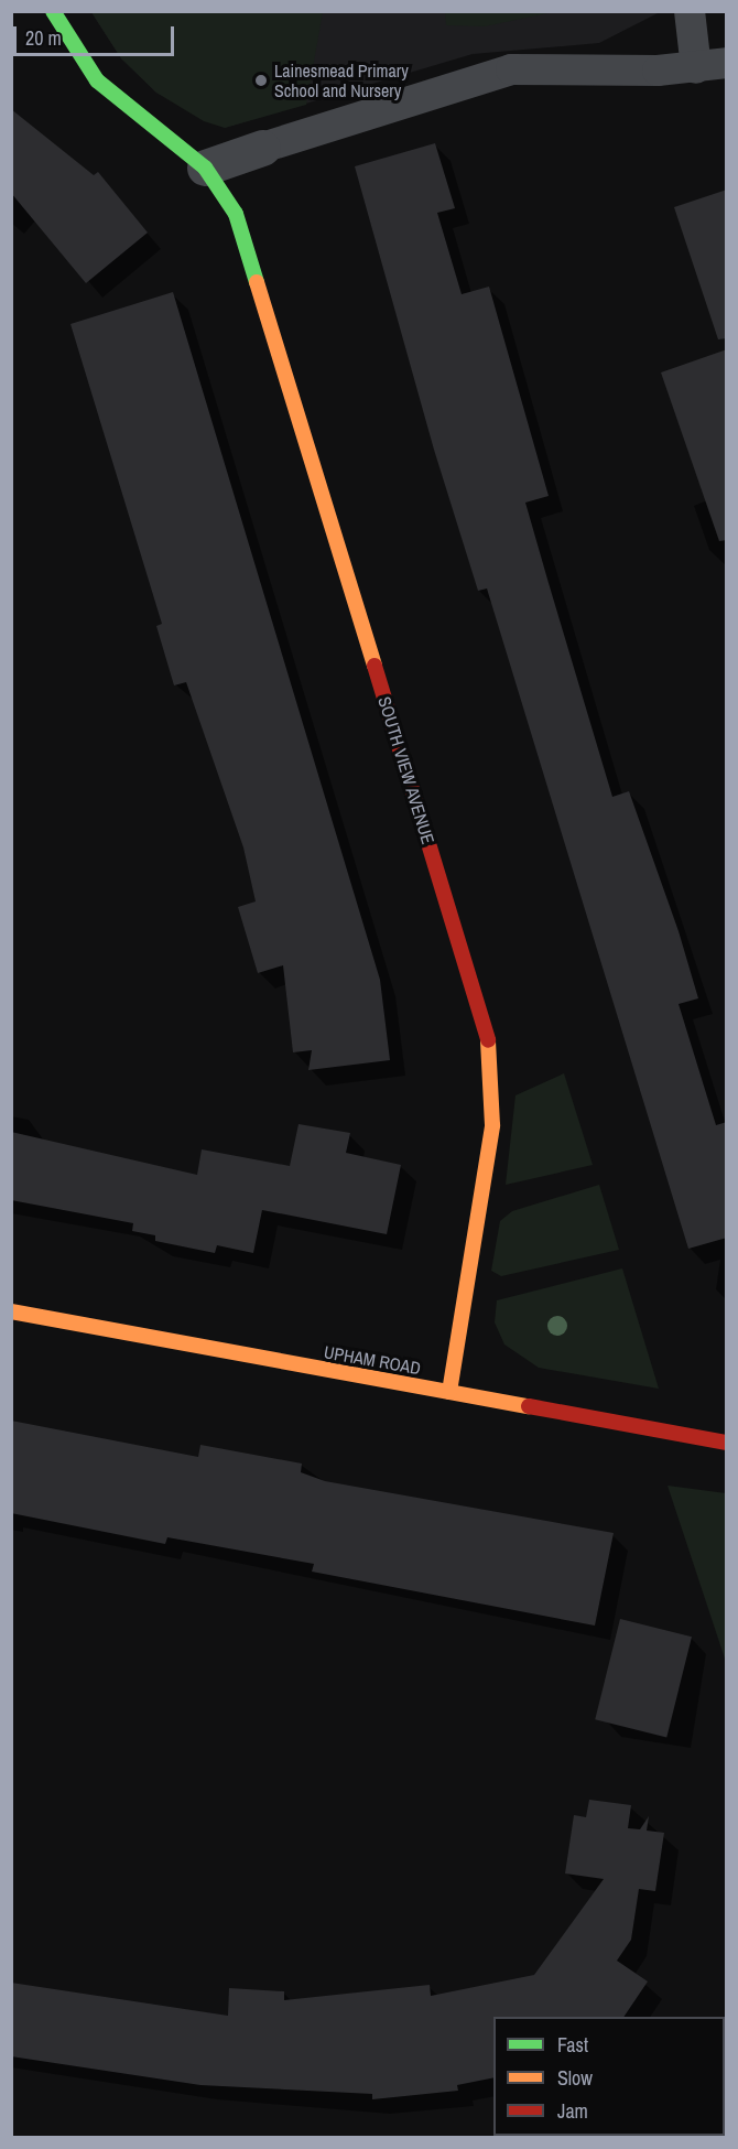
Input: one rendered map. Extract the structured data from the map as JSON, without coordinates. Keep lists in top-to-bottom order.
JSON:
{
  "streets": {
    "street": ["SOUTH VIEW AVENUE", "UPHAM ROAD"]
  },
  "crossings": [
    ["SOUTH VIEW AVENUE", "UPHAM ROAD"]
  ],
  "places": ["Lainesmead Primary School and Nursery"],
  "legend": ["Fast", "Slow", "Jam"],
  "scale_bar": "20 m"
}
